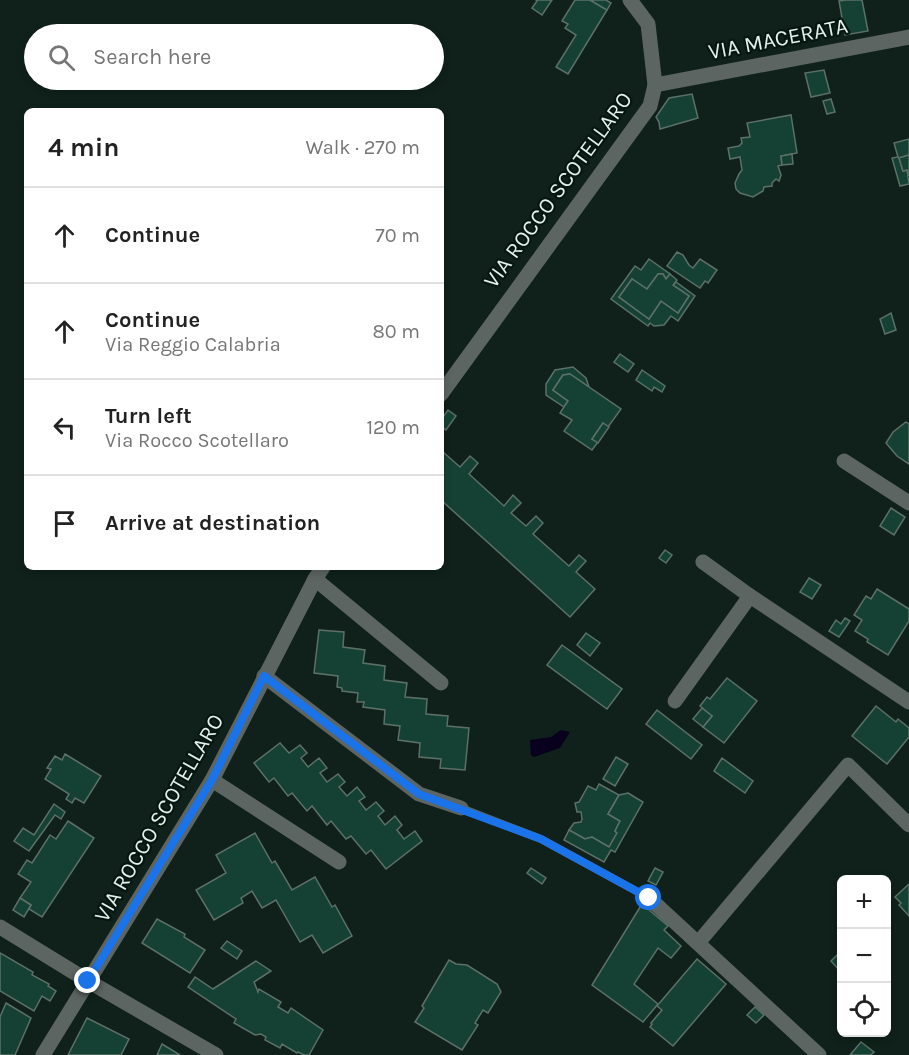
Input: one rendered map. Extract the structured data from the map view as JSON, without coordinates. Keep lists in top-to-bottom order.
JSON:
{
  "streets": {
    "street": ["VIA MACERATA", "VIA ROCCO SCOTELLARO"]
  },
  "crossings": [
    ["VIA MACERATA", "VIA ROCCO SCOTELLARO"]
  ],
  "page": {
    "search": "Search here",
    "heading": ["4 min", "Walk · 270 m"],
    "list": [
      ["Continue", "70 m"],
      ["Continue", "Via Reggio Calabria", "80 m"],
      ["Turn left", "Via Rocco Scotellaro", "120 m"],
      "Arrive at destination"
    ],
    "map_buttons": ["+", "−"]
  }
}
